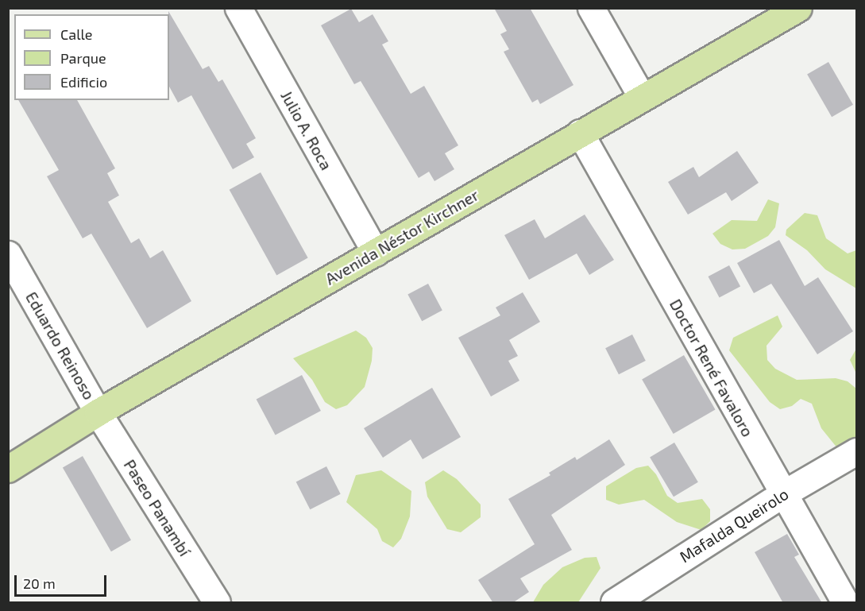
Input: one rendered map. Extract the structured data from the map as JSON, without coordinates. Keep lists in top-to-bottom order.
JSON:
{
  "streets": {
    "main road": ["Avenida Néstor Kirchner"],
    "street": [
      "Julio A. Roca",
      "Eduardo Reinoso",
      "Doctor René Favaloro",
      "Paseo Panambí",
      "Mafalda Queirolo"
    ]
  },
  "crossings": [
    ["Julio A. Roca", "Avenida Néstor Kirchner"],
    ["Avenida Néstor Kirchner", "Eduardo Reinoso"],
    ["Avenida Néstor Kirchner", "Doctor René Favaloro"],
    ["Avenida Néstor Kirchner", "Paseo Panambí"],
    ["Eduardo Reinoso", "Paseo Panambí"],
    ["Doctor René Favaloro", "Mafalda Queirolo"]
  ],
  "legend": ["Calle", "Parque", "Edificio"],
  "scale_bar": "20 m"
}
